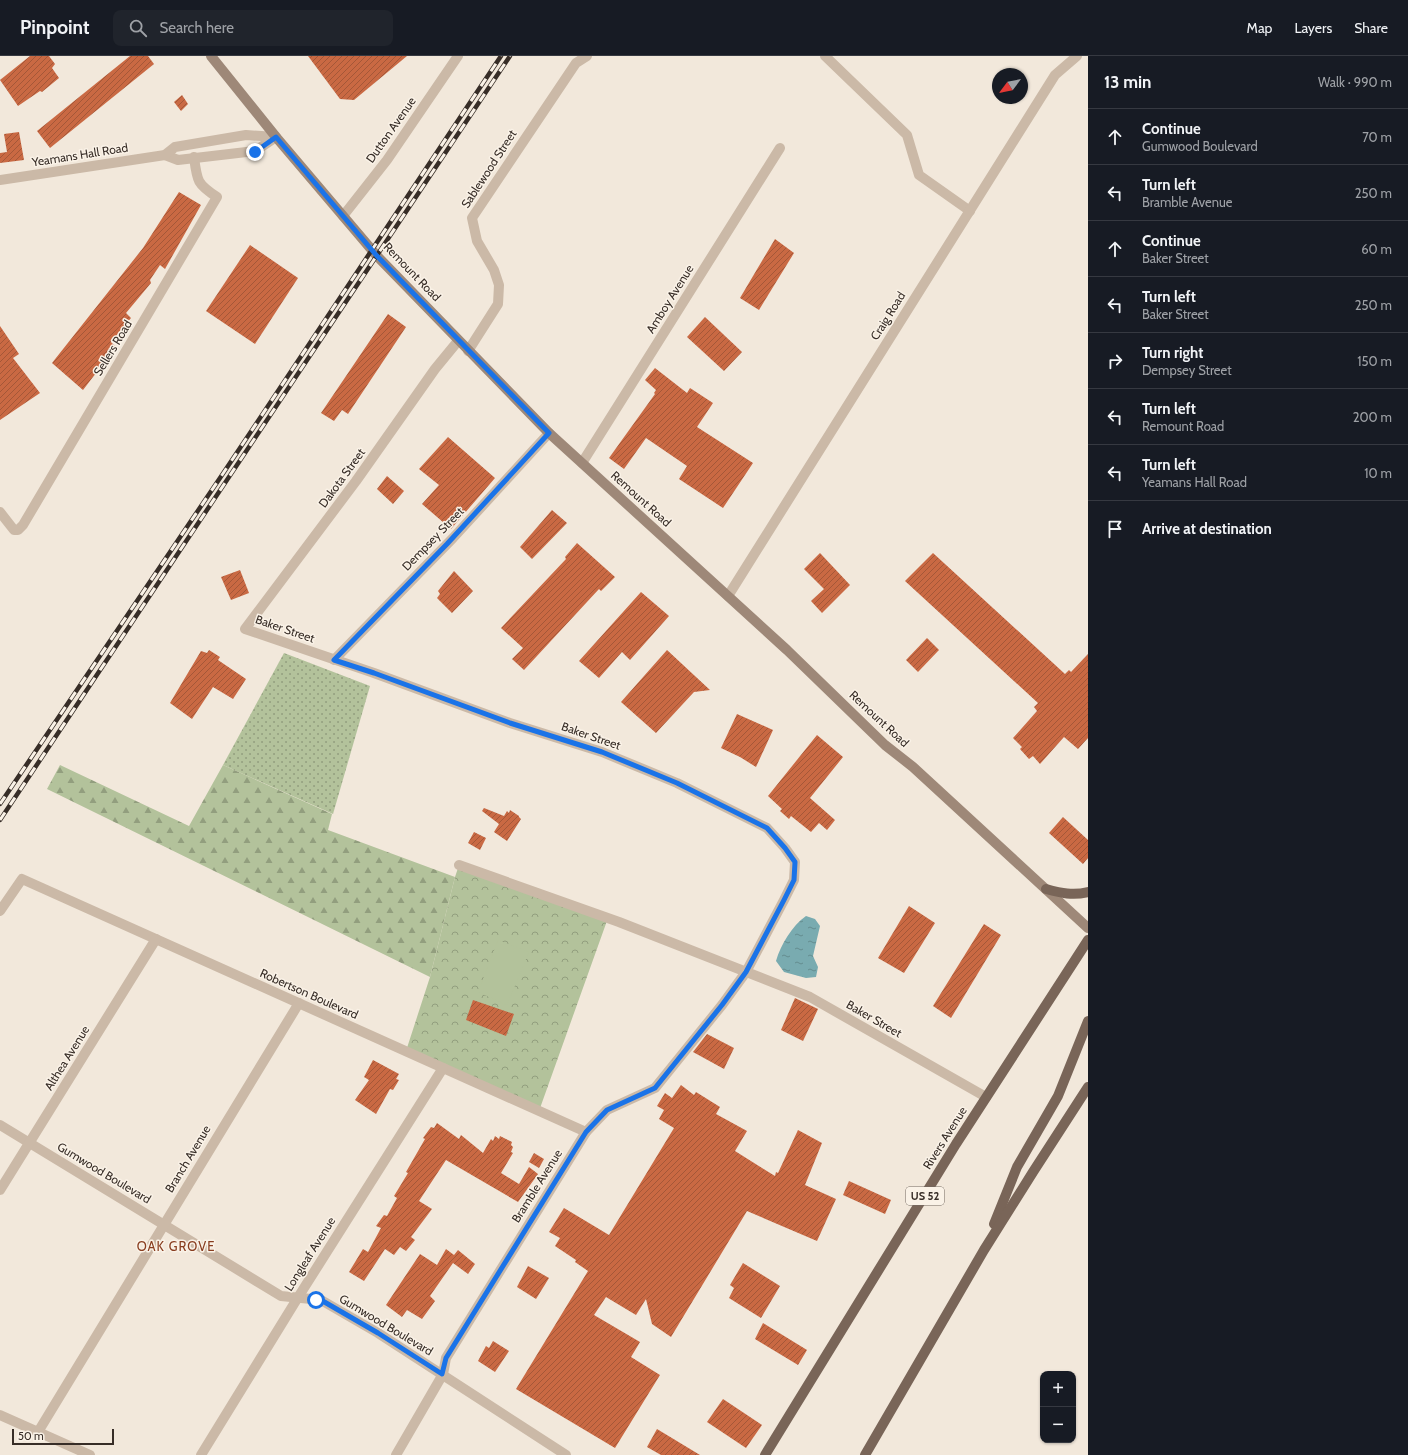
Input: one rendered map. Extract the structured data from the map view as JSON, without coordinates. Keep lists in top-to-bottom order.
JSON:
{
  "streets": {
    "main road": ["Remount Road", "Rivers Avenue", "US 52"],
    "street": [
      "Dutton Avenue",
      "Yeamans Hall Road",
      "Sablewood Street",
      "Amboy Avenue",
      "Craig Road",
      "Sellers Road",
      "Dakota Street",
      "Dempsey Street",
      "Baker Street",
      "Robertson Boulevard",
      "Althea Avenue",
      "Branch Avenue",
      "Gumwood Boulevard",
      "Bramble Avenue",
      "Longleaf Avenue"
    ]
  },
  "crossings": [
    ["Dutton Avenue", "Remount Road"],
    ["Yeamans Hall Road", "Remount Road"],
    ["Yeamans Hall Road", "Sellers Road"],
    ["Sablewood Street", "Remount Road"],
    ["Remount Road", "Amboy Avenue"],
    ["Remount Road", "Craig Road"],
    ["Remount Road", "Dakota Street"],
    ["Remount Road", "Dempsey Street"],
    ["Dakota Street", "Baker Street"],
    ["Dempsey Street", "Baker Street"],
    ["Baker Street", "Rivers Avenue"],
    ["Baker Street", "Bramble Avenue"],
    ["Robertson Boulevard", "Althea Avenue"],
    ["Robertson Boulevard", "Branch Avenue"],
    ["Robertson Boulevard", "Bramble Avenue"],
    ["Robertson Boulevard", "Longleaf Avenue"],
    ["Althea Avenue", "Gumwood Boulevard"],
    ["Branch Avenue", "Gumwood Boulevard"],
    ["Gumwood Boulevard", "Bramble Avenue"],
    ["Gumwood Boulevard", "Longleaf Avenue"]
  ],
  "districts": ["OAK GROVE"],
  "scale_bar": "50 m",
  "north": "bottom left",
  "page": {
    "header": "Pinpoint",
    "search": "Search here",
    "nav": ["Map", "Layers", "Share"],
    "heading": ["13 min", "Walk · 990 m"],
    "list": [
      ["Continue", "Gumwood Boulevard", "70 m"],
      ["Turn left", "Bramble Avenue", "250 m"],
      ["Continue", "Baker Street", "60 m"],
      ["Turn left", "Baker Street", "250 m"],
      ["Turn right", "Dempsey Street", "150 m"],
      ["Turn left", "Remount Road", "200 m"],
      ["Turn left", "Yeamans Hall Road", "10 m"],
      "Arrive at destination"
    ],
    "map_buttons": ["+", "−"],
    "scale": "50 m"
  }
}
